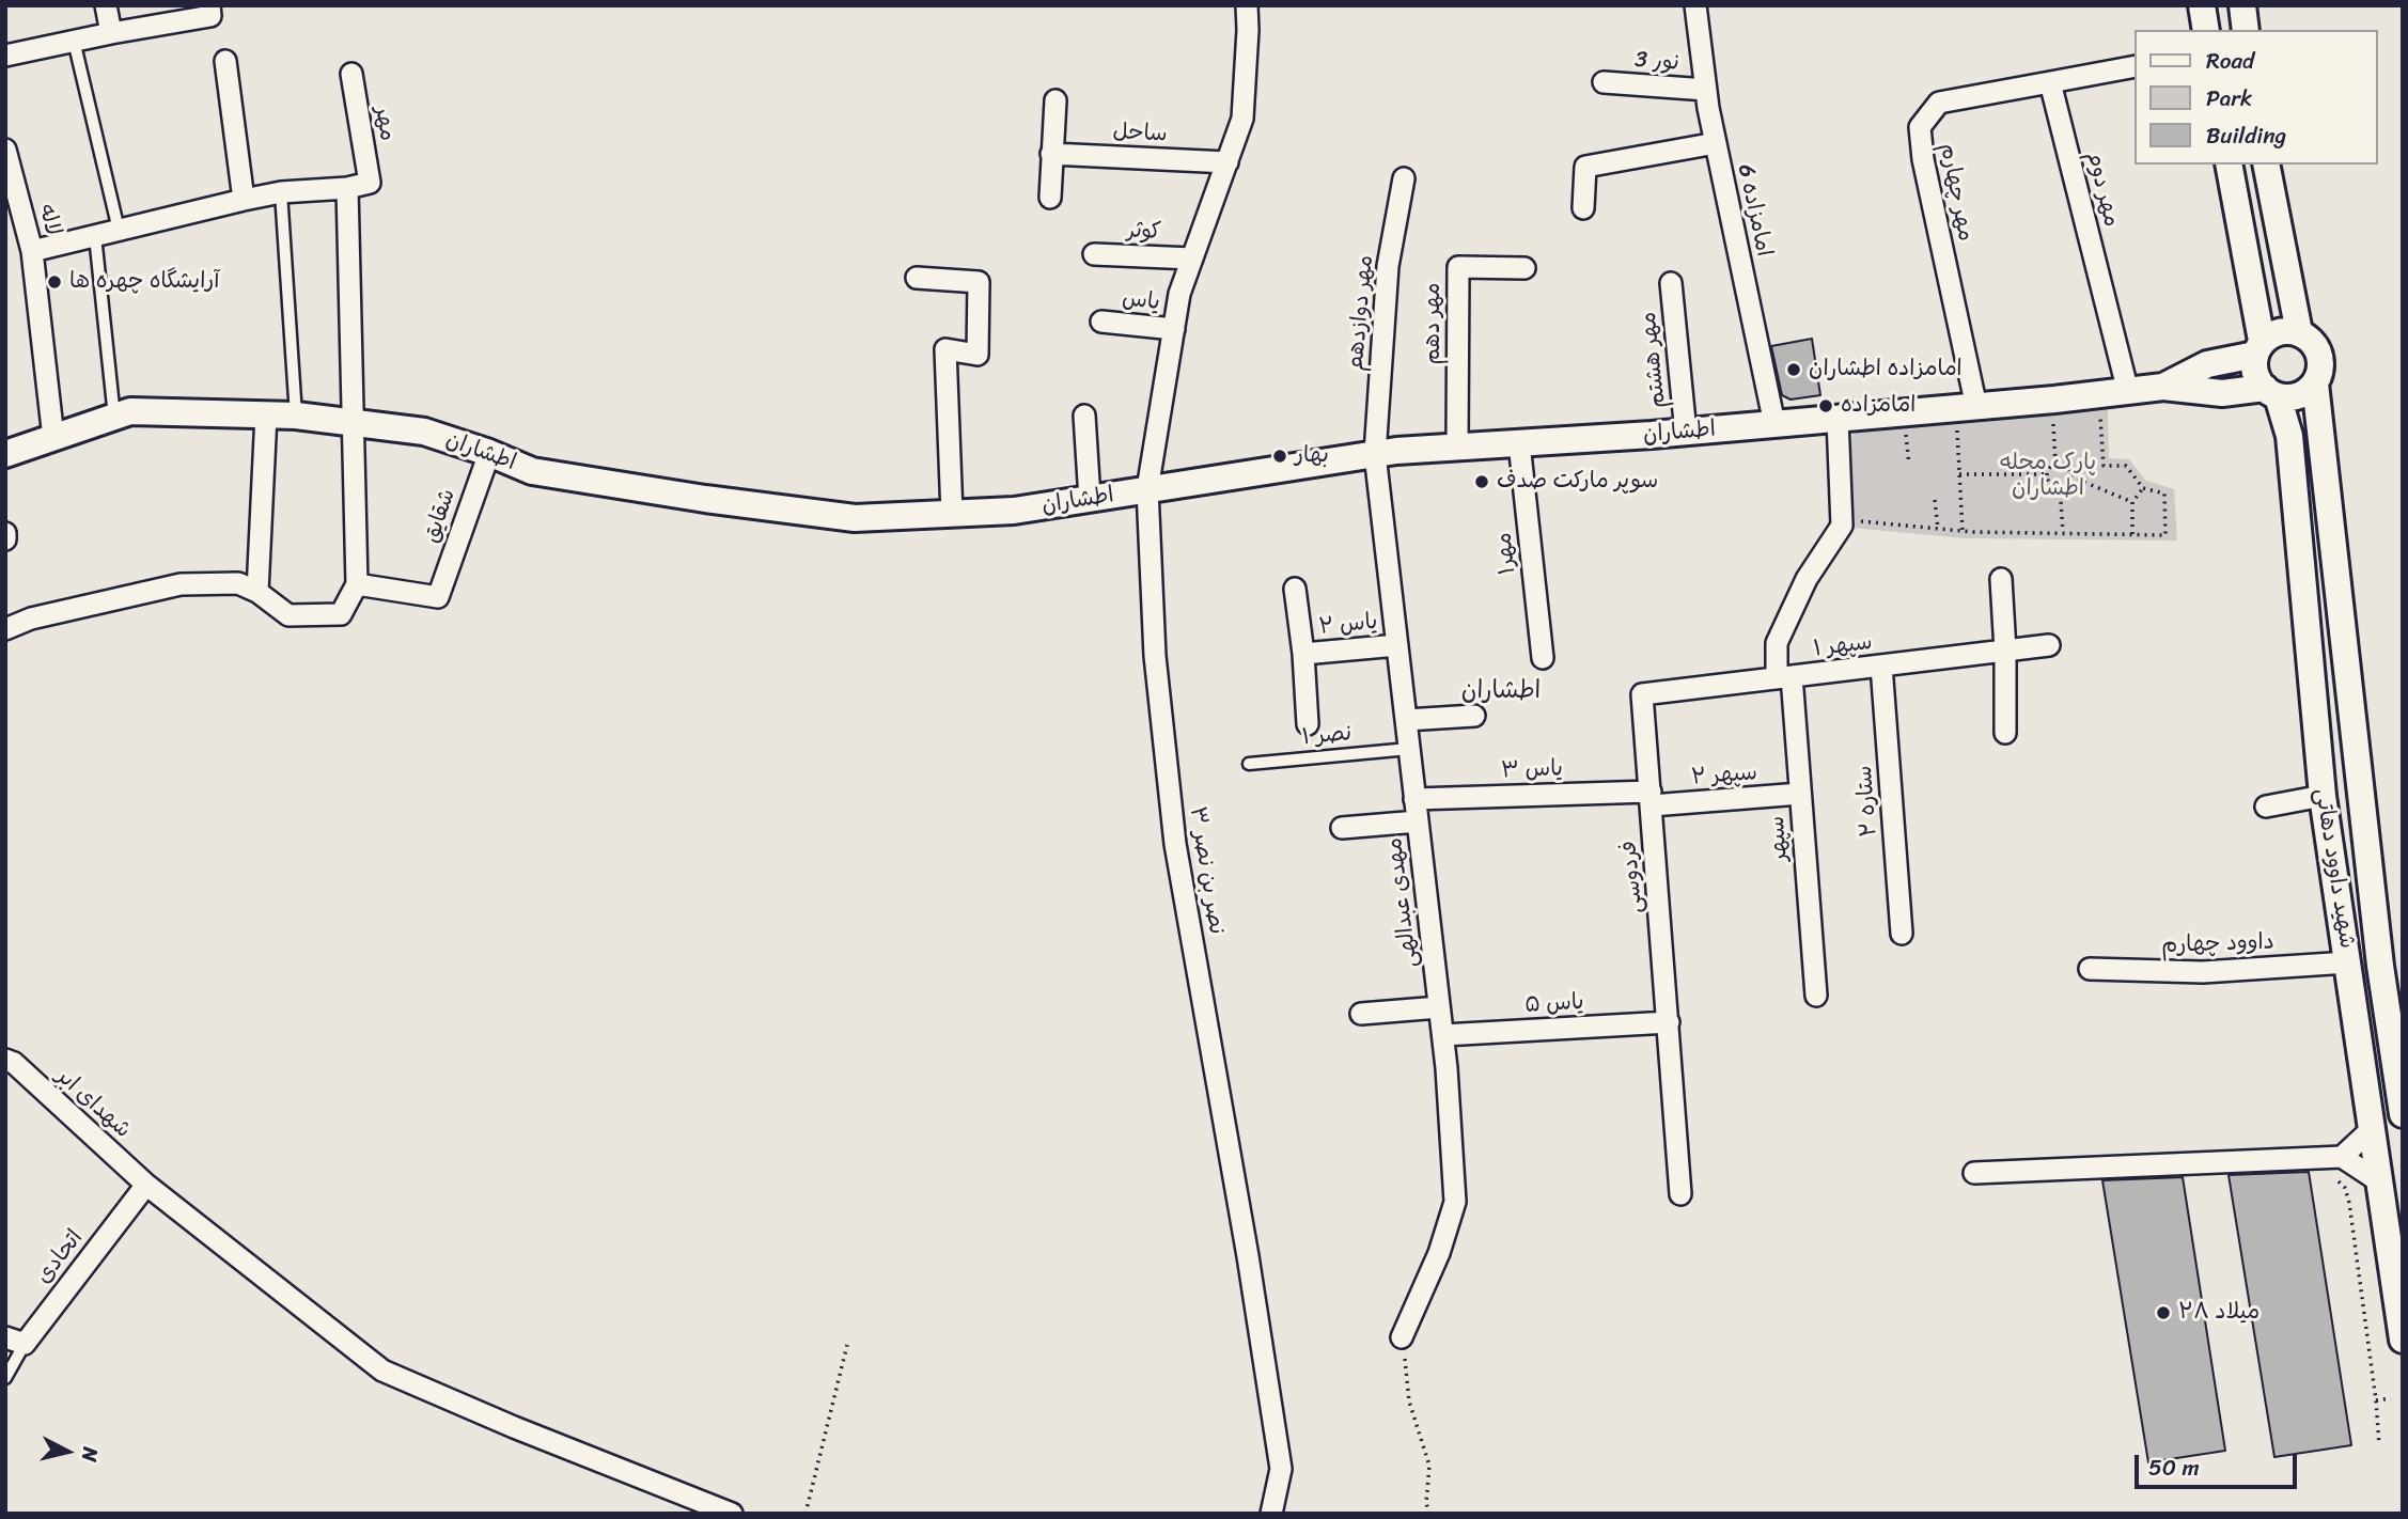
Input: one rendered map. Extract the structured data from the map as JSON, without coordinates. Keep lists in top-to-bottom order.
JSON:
{
  "streets": {
    "street": [
      "نور 3",
      "مهر",
      "ساحل",
      "مهر دوم",
      "مهر چهارم",
      "امامزاده 6",
      "لاله",
      "کوثر",
      "یاس",
      "مهر دوازدهم",
      "مهر دهم",
      "مهر هشتم",
      "اطشاران",
      "شقایق",
      "مهر۱",
      "یاس ۲",
      "سپهر ۱",
      "یاس ۳",
      "سپهر ۲",
      "ستاره ۲",
      "سپهر",
      "شهید داوود دهاتی",
      "نصر بن نصر ۳",
      "فردوسی",
      "مهدی عبدالهی",
      "داوود چهارم",
      "یاس ۵",
      "شهدای ابر",
      "اتحادی"
    ],
    "lane": ["نصر ۱"]
  },
  "crossings": [
    ["نور 3", "امامزاده 6"],
    ["مهر دوم", "مهر چهارم"],
    ["مهر دوم", "اطشاران"],
    ["مهر چهارم", "اطشاران"],
    ["امامزاده 6", "اطشاران"],
    ["لاله", "اطشاران"],
    ["مهر دوازدهم", "اطشاران"],
    ["مهر دوازدهم", "مهدی عبدالهی"],
    ["مهر دهم", "اطشاران"],
    ["مهر هشتم", "اطشاران"],
    ["اطشاران", "شقایق"],
    ["اطشاران", "مهر۱"],
    ["اطشاران", "سپهر"],
    ["اطشاران", "شهید داوود دهاتی"],
    ["اطشاران", "نصر بن نصر ۳"],
    ["اطشاران", "مهدی عبدالهی"],
    ["یاس ۲", "مهدی عبدالهی"],
    ["سپهر ۱", "ستاره ۲"],
    ["سپهر ۱", "سپهر"],
    ["سپهر ۱", "فردوسی"],
    ["نصر ۱", "مهدی عبدالهی"],
    ["یاس ۳", "سپهر ۲"],
    ["یاس ۳", "فردوسی"],
    ["یاس ۳", "مهدی عبدالهی"],
    ["سپهر ۲", "سپهر"],
    ["سپهر ۲", "فردوسی"],
    ["شهید داوود دهاتی", "داوود چهارم"],
    ["فردوسی", "یاس ۵"],
    ["مهدی عبدالهی", "یاس ۵"],
    ["شهدای ابر", "اتحادی"]
  ],
  "districts": ["اطشاران"],
  "parks": ["پارک محله اطشاران"],
  "places": [
    "آرایشگاه چهره ها",
    "امامزاده اطشاران",
    "امامزاده",
    "بهار",
    "سوپر مارکت صدف",
    "میلاد ۲۸"
  ],
  "legend": ["Road", "Park", "Building"],
  "scale_bar": "50 m",
  "north": "right"
}
